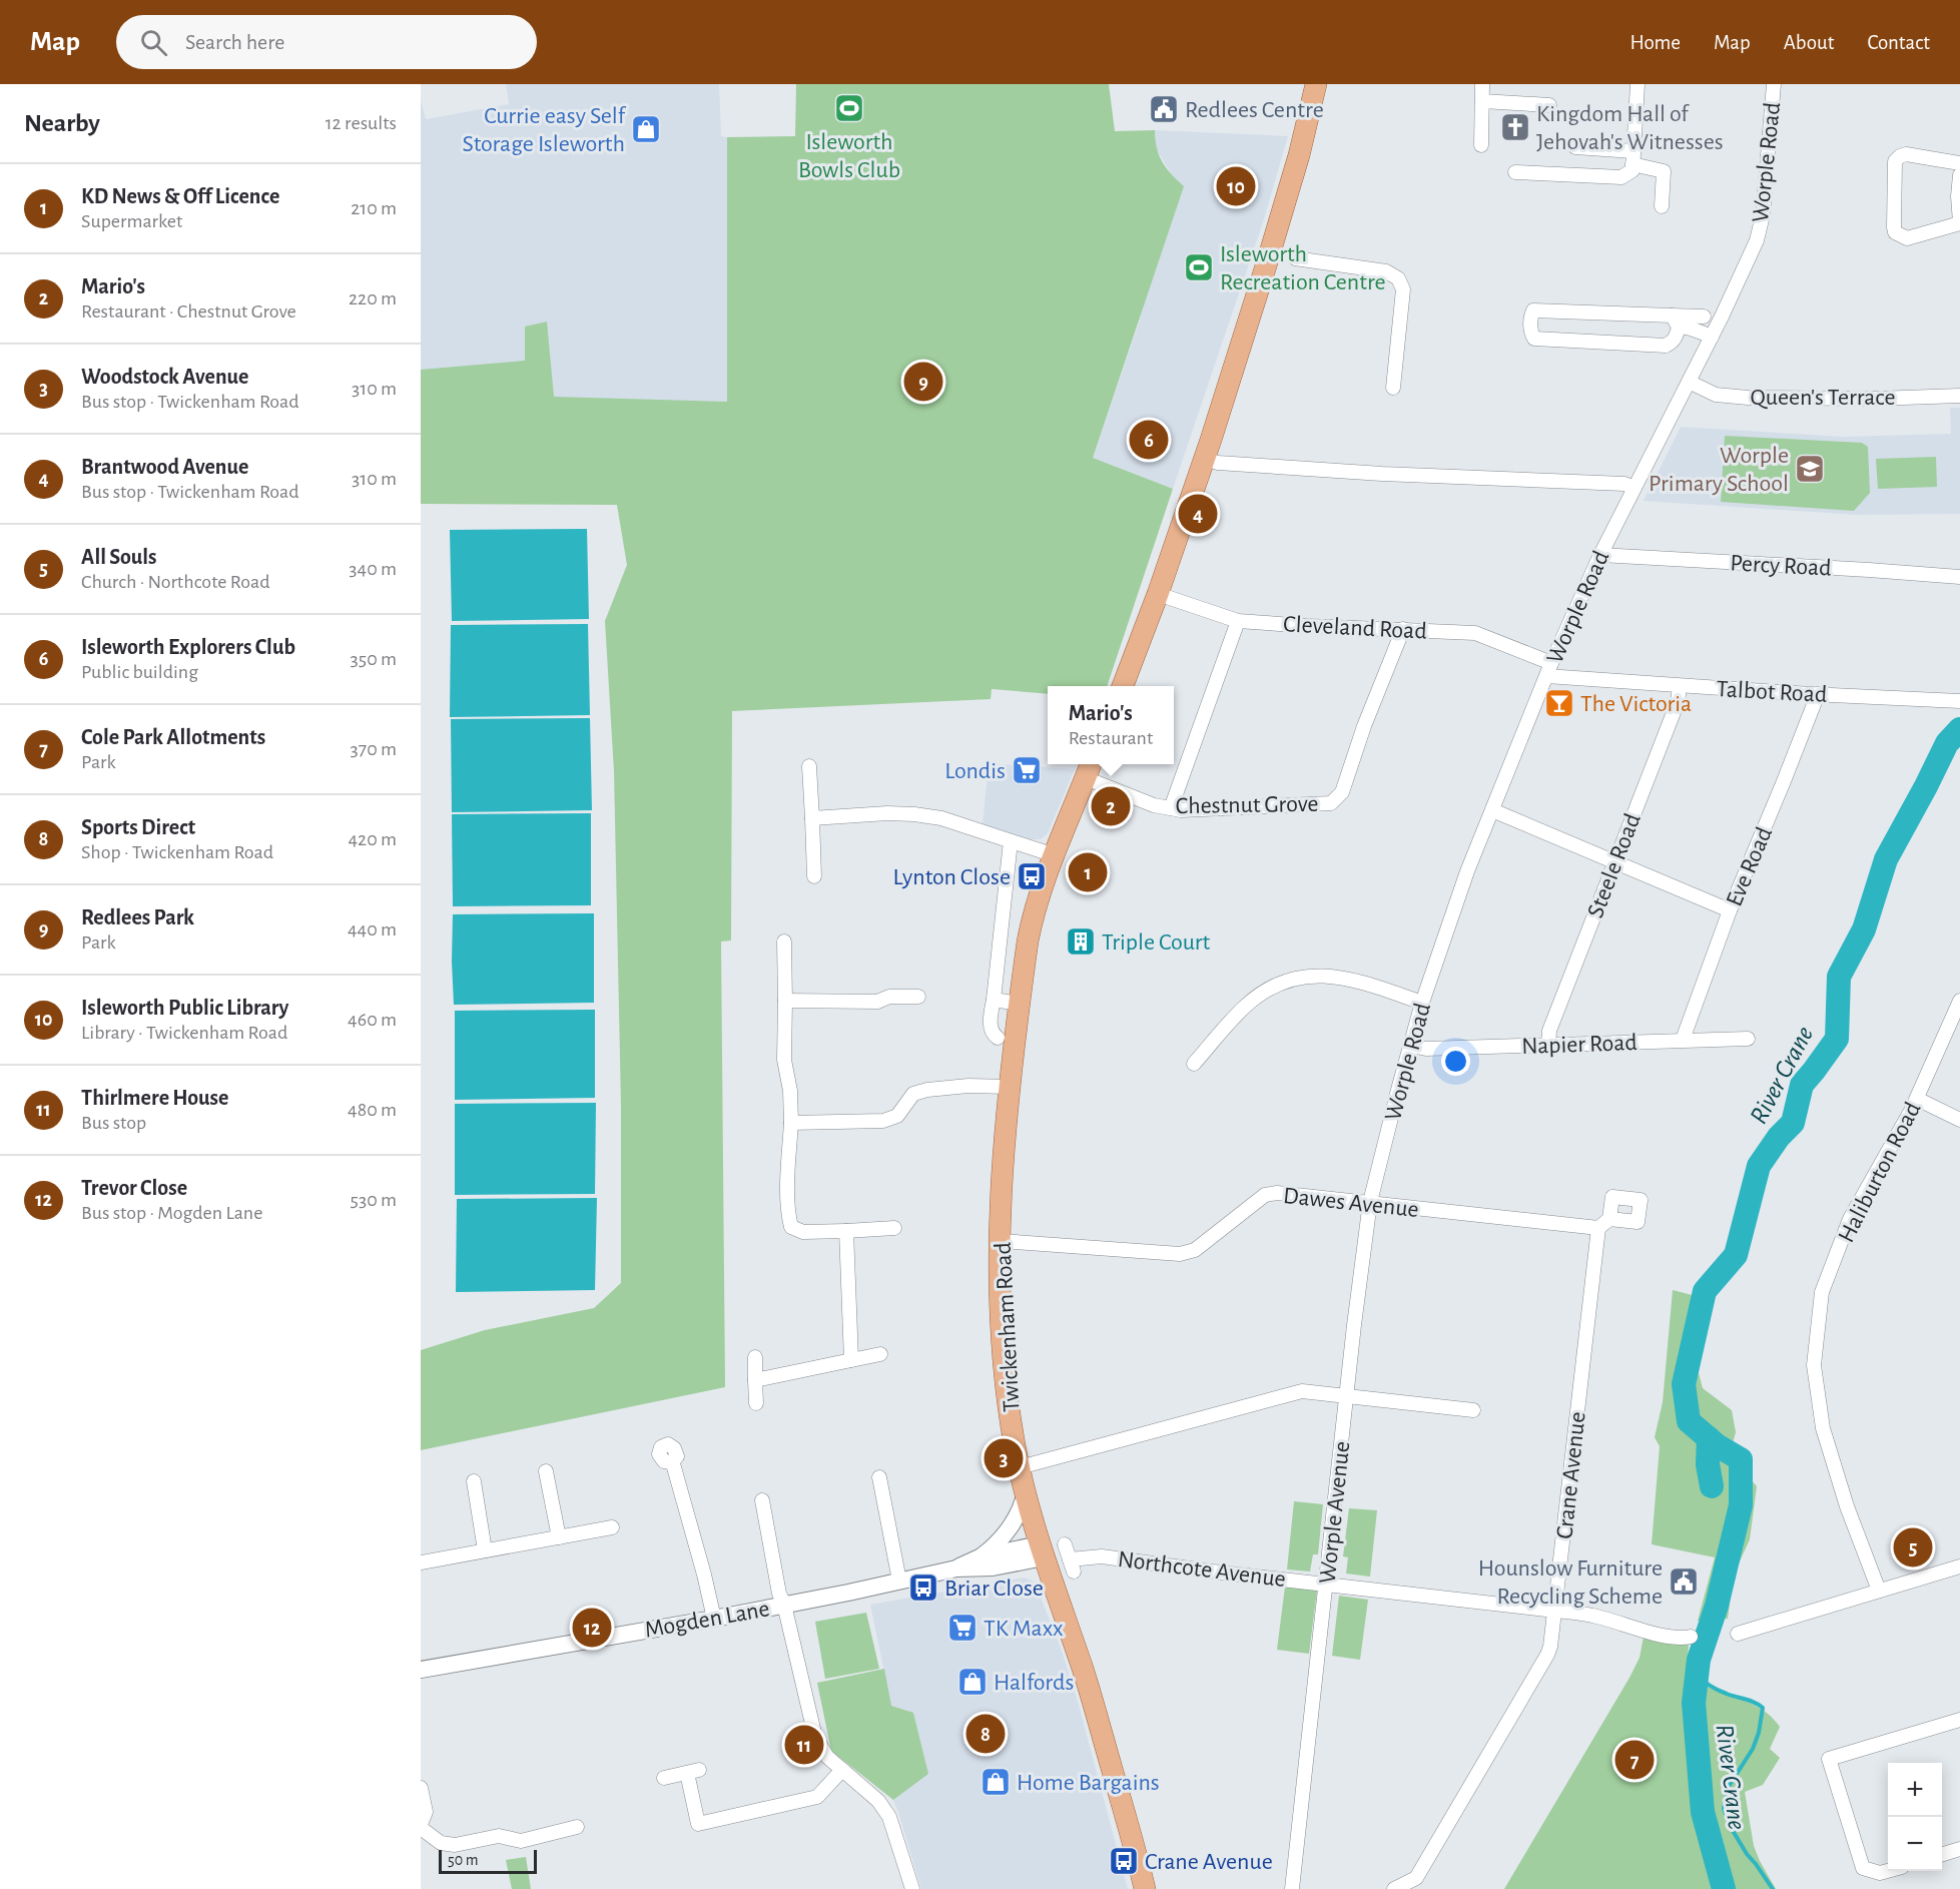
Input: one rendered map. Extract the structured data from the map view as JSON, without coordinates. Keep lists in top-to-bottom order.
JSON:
{
  "streets": {
    "main road": ["Twickenham Road"],
    "street": [
      "Worple Road",
      "Queen's Terrace",
      "Percy Road",
      "Cleveland Road",
      "Talbot Road",
      "Chestnut Grove",
      "Steele Road",
      "Eve Road",
      "Napier Road",
      "Haliburton Road",
      "Dawes Avenue",
      "Crane Avenue",
      "Worple Avenue",
      "Northcote Avenue",
      "Mogden Lane"
    ]
  },
  "crossings": [
    ["Worple Road", "Queen's Terrace"],
    ["Worple Road", "Percy Road"],
    ["Worple Road", "Cleveland Road"],
    ["Worple Road", "Talbot Road"],
    ["Worple Road", "Napier Road"],
    ["Worple Road", "Worple Avenue"],
    ["Cleveland Road", "Talbot Road"],
    ["Cleveland Road", "Chestnut Grove"],
    ["Talbot Road", "Steele Road"],
    ["Talbot Road", "Eve Road"],
    ["Chestnut Grove", "Twickenham Road"],
    ["Steele Road", "Napier Road"],
    ["Eve Road", "Napier Road"],
    ["Dawes Avenue", "Twickenham Road"],
    ["Dawes Avenue", "Crane Avenue"],
    ["Dawes Avenue", "Worple Avenue"],
    ["Twickenham Road", "Mogden Lane"],
    ["Crane Avenue", "Northcote Avenue"],
    ["Worple Avenue", "Northcote Avenue"]
  ],
  "water": ["River Crane"],
  "places": {
    "sports": ["Isleworth Bowls Club", "Isleworth Recreation Centre"],
    "public building": ["Redlees Centre", "Hounslow Furniture Recycling Scheme"],
    "church": ["Kingdom Hall of Jehovah's Witnesses"],
    "shop": ["Currie easy Self Storage Isleworth", "Halfords", "Home Bargains"],
    "school or university": ["Worple Primary School"],
    "bar": ["The Victoria"],
    "supermarket": ["Londis", "TK Maxx"],
    "bus stop": ["Lynton Close", "Briar Close", "Crane Avenue"],
    "building": ["Triple Court"]
  },
  "scale_bar": "50 m",
  "page": {
    "header": "Map",
    "search": "Search here",
    "nav": [
      "Home",
      "Map",
      "About",
      "Contact"
    ],
    "heading": ["Nearby", "12 results"],
    "list": [
      {
        "mark": "1",
        "name": "KD News & Off Licence",
        "note": "Supermarket",
        "value": "210 m"
      },
      {
        "mark": "2",
        "name": "Mario's",
        "note": "Restaurant · Chestnut Grove",
        "value": "220 m"
      },
      {
        "mark": "3",
        "name": "Woodstock Avenue",
        "note": "Bus stop · Twickenham Road",
        "value": "310 m"
      },
      {
        "mark": "4",
        "name": "Brantwood Avenue",
        "note": "Bus stop · Twickenham Road",
        "value": "310 m"
      },
      {
        "mark": "5",
        "name": "All Souls",
        "note": "Church · Northcote Road",
        "value": "340 m"
      },
      {
        "mark": "6",
        "name": "Isleworth Explorers Club",
        "note": "Public building",
        "value": "350 m"
      },
      {
        "mark": "7",
        "name": "Cole Park Allotments",
        "note": "Park",
        "value": "370 m"
      },
      {
        "mark": "8",
        "name": "Sports Direct",
        "note": "Shop · Twickenham Road",
        "value": "420 m"
      },
      {
        "mark": "9",
        "name": "Redlees Park",
        "note": "Park",
        "value": "440 m"
      },
      {
        "mark": "10",
        "name": "Isleworth Public Library",
        "note": "Library · Twickenham Road",
        "value": "460 m"
      },
      {
        "mark": "11",
        "name": "Thirlmere House",
        "note": "Bus stop",
        "value": "480 m"
      },
      {
        "mark": "12",
        "name": "Trevor Close",
        "note": "Bus stop · Mogden Lane",
        "value": "530 m"
      }
    ],
    "pins": [
      "10",
      "9",
      "6",
      "4",
      "2",
      "1",
      "3",
      "5",
      "12",
      "8",
      "11",
      "7"
    ],
    "popup": ["Mario's", "Restaurant"],
    "map_buttons": ["+", "−"],
    "scale": "50 m"
  }
}
